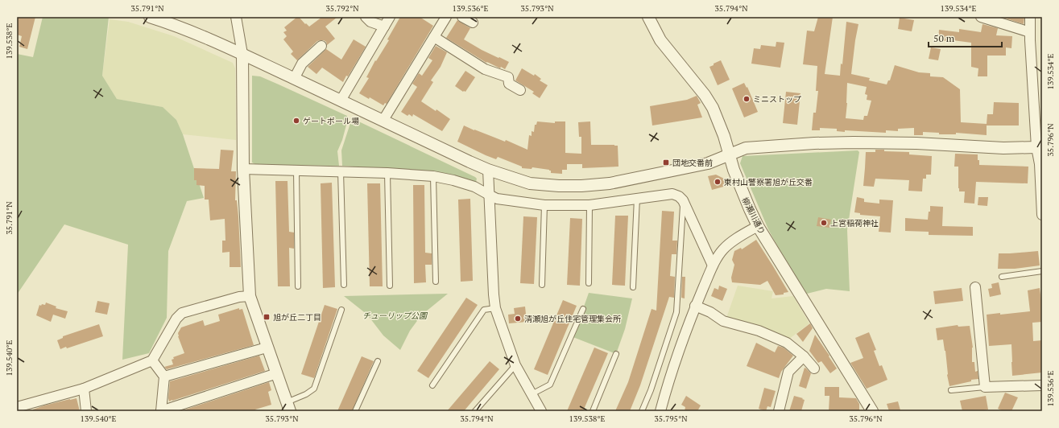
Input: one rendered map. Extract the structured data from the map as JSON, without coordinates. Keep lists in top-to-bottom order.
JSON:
{
  "streets": {
    "street": ["柳瀬川通り"]
  },
  "parks": ["チューリップ公園"],
  "places": {
    "other": [
      "ミニストップ",
      "ゲートボール場",
      "東村山警察署旭が丘交番",
      "上宮稲荷神社",
      "清瀬旭が丘住宅管理集会所"
    ],
    "transit": ["団地交番前", "旭が丘二丁目"]
  },
  "scale_bar": "50 m",
  "coordinates": [
    "35.791°N",
    "35.792°N",
    "139.536°E",
    "35.793°N",
    "35.794°N",
    "139.534°E",
    "139.538°E",
    "35.796°N",
    "139.540°E",
    "35.795°N"
  ]
}
